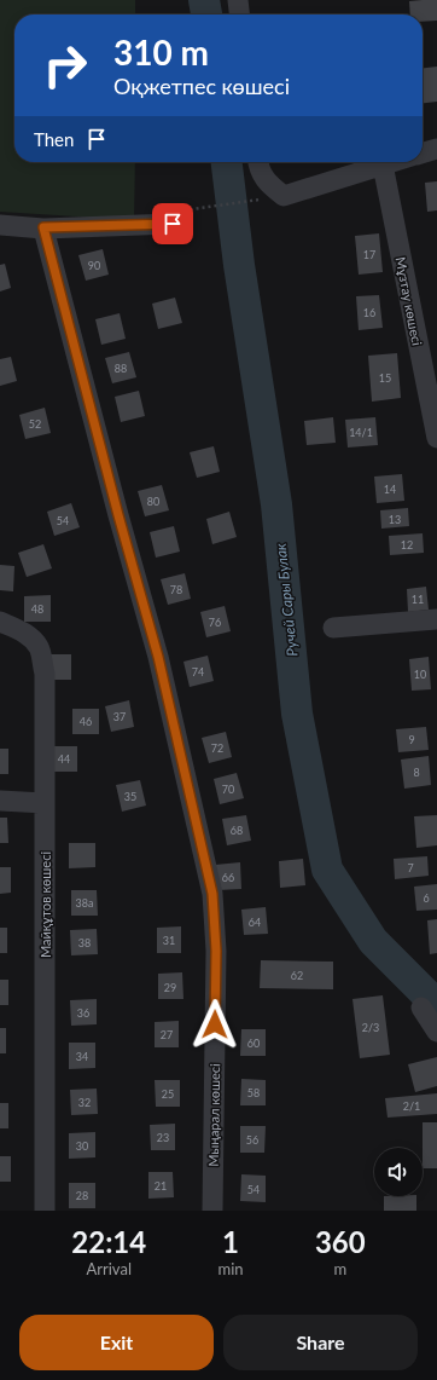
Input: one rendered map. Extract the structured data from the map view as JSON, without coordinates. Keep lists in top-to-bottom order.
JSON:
{
  "streets": {
    "street": ["Мұзтау көшесі", "Майқұтов көшесі", "Мыңарал көшесі"]
  },
  "water": ["Ручей Сары Булак"],
  "house_numbers": [
    "17",
    "90",
    "16",
    "88",
    "15",
    "52",
    "14/1",
    "14",
    "80",
    "13",
    "54",
    "12",
    "78",
    "11",
    "48",
    "76",
    "74",
    "10",
    "37",
    "46",
    "9",
    "72",
    "44",
    "8",
    "70",
    "35",
    "68",
    "7",
    "66",
    "6",
    "38а",
    "64",
    "31",
    "38",
    "62",
    "29",
    "36",
    "2/3",
    "27",
    "60",
    "34",
    "58",
    "25",
    "32",
    "2/1",
    "23",
    "56",
    "30",
    "21",
    "54",
    "28"
  ],
  "page": {
    "turn": ["310 m", "Оқжетпес көшесі"],
    "then": "Then",
    "eta": [
      "22:14",
      "Arrival",
      "1",
      "min",
      "360",
      "m"
    ],
    "buttons": ["Exit", "Share"]
  }
}
